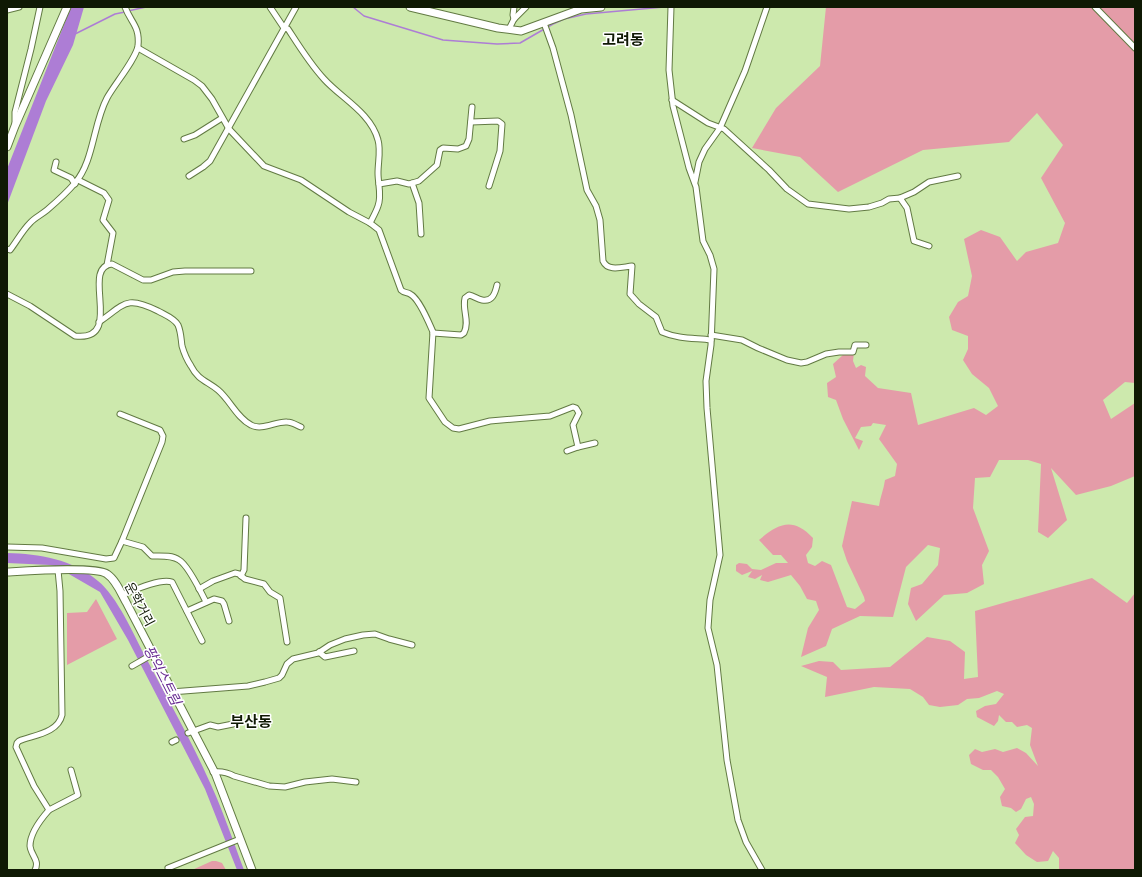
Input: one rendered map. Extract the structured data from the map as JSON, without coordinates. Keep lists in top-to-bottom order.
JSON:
{
  "streets": {
    "main road": ["운학거리"]
  },
  "districts": ["고려동", "부산동"],
  "water": ["팡익스트림"]
}
